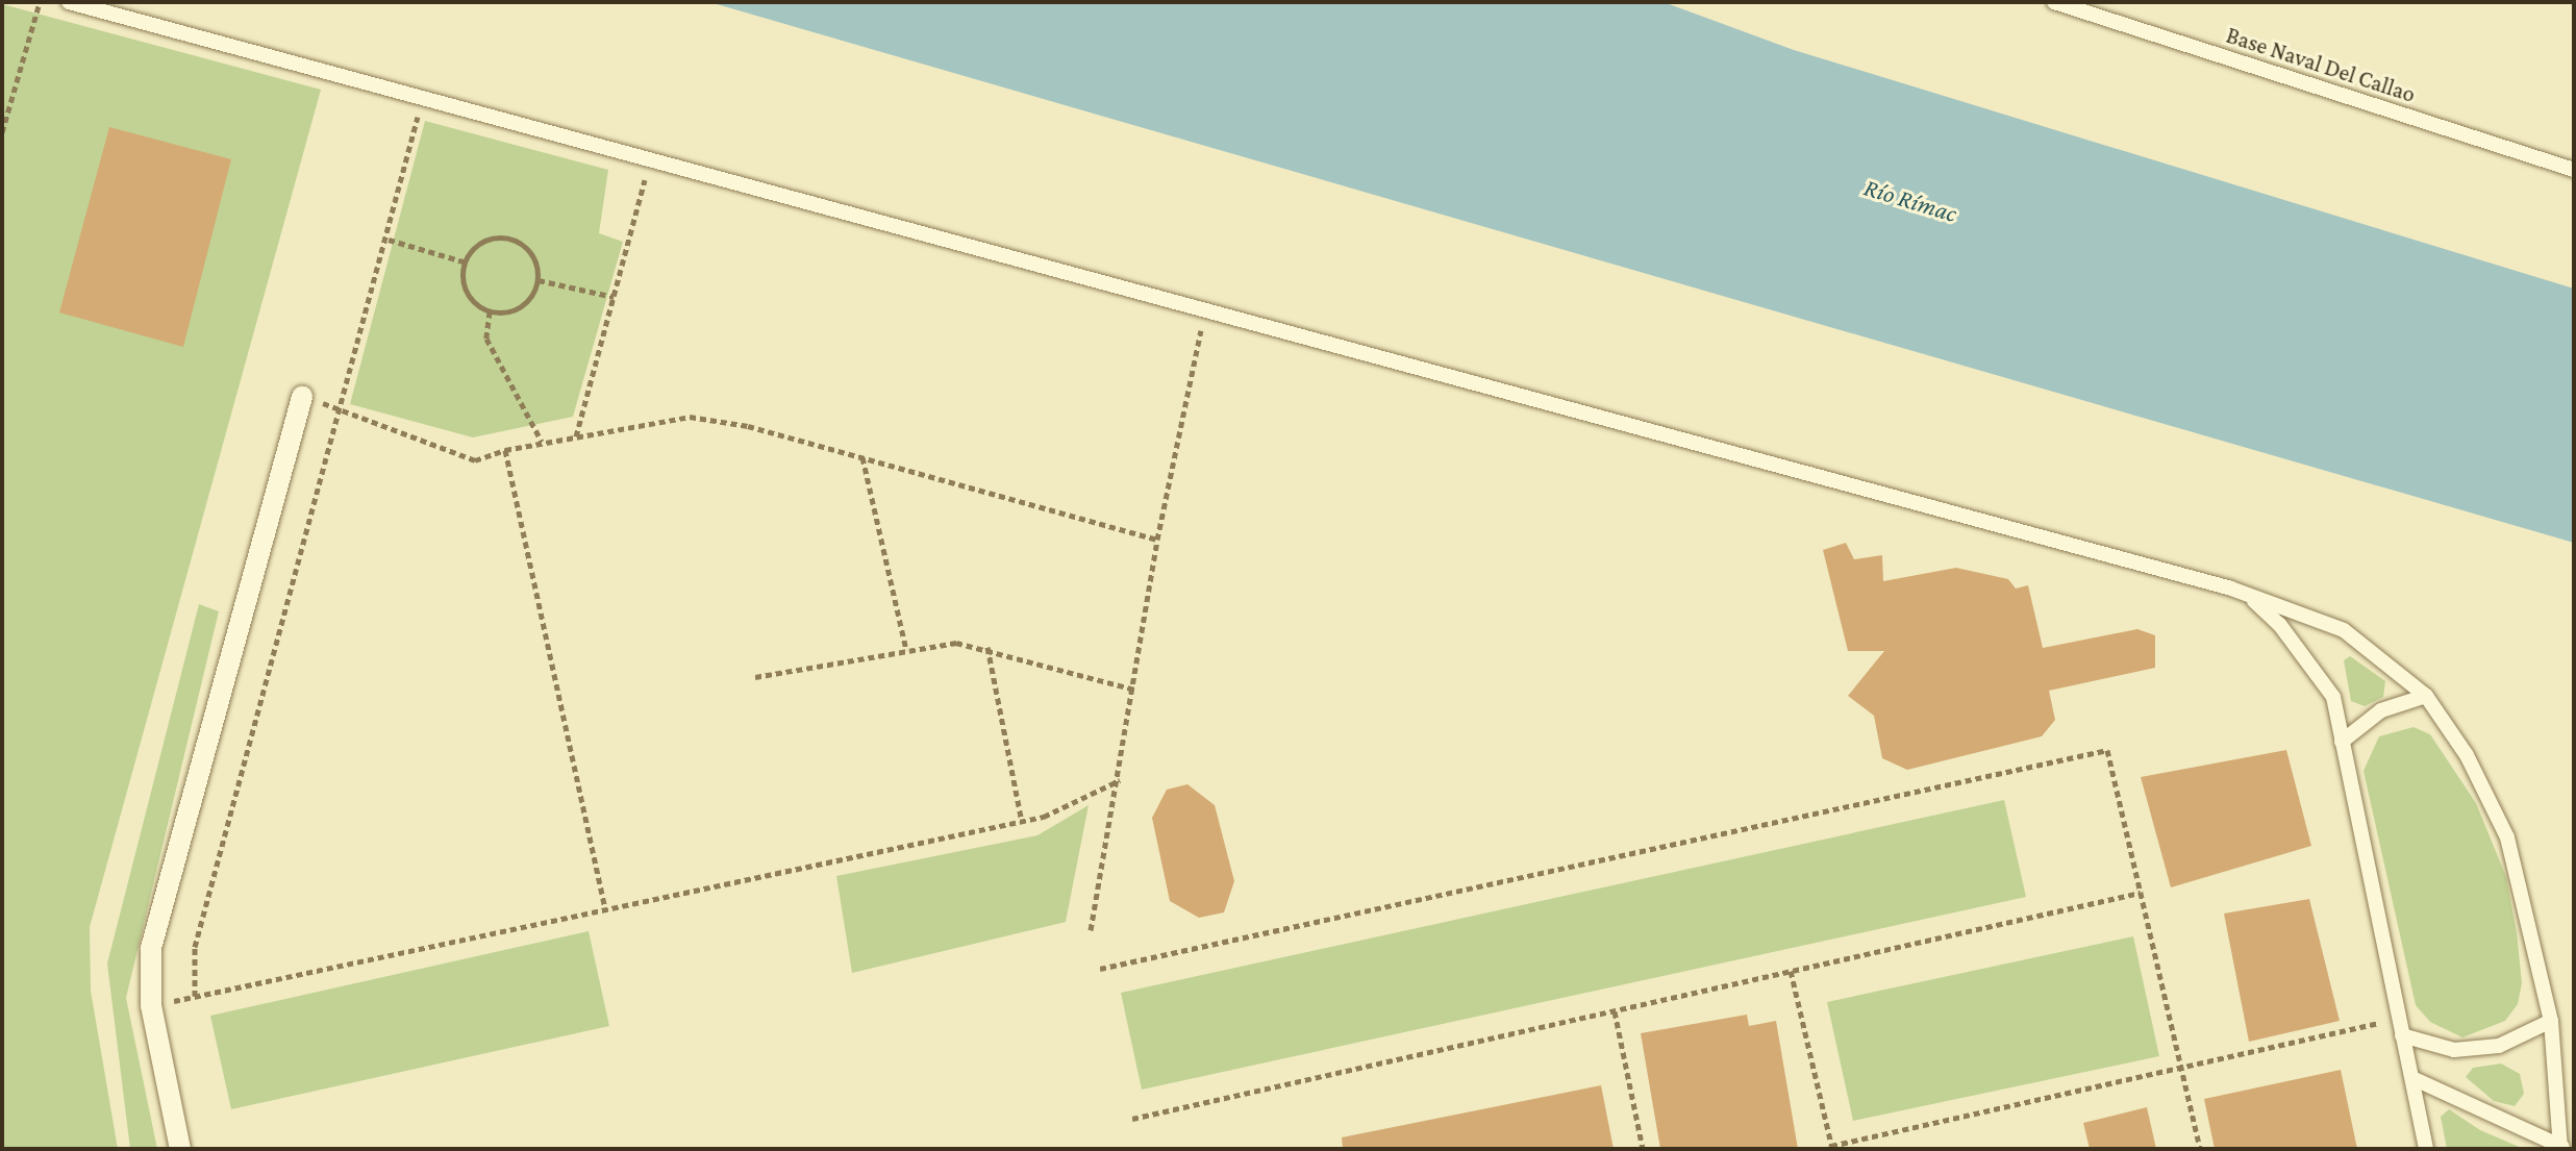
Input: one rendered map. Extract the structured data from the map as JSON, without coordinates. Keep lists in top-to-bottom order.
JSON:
{
  "streets": {
    "lane": ["Base Naval Del Callao"]
  },
  "water": ["Río Rímac"]
}
